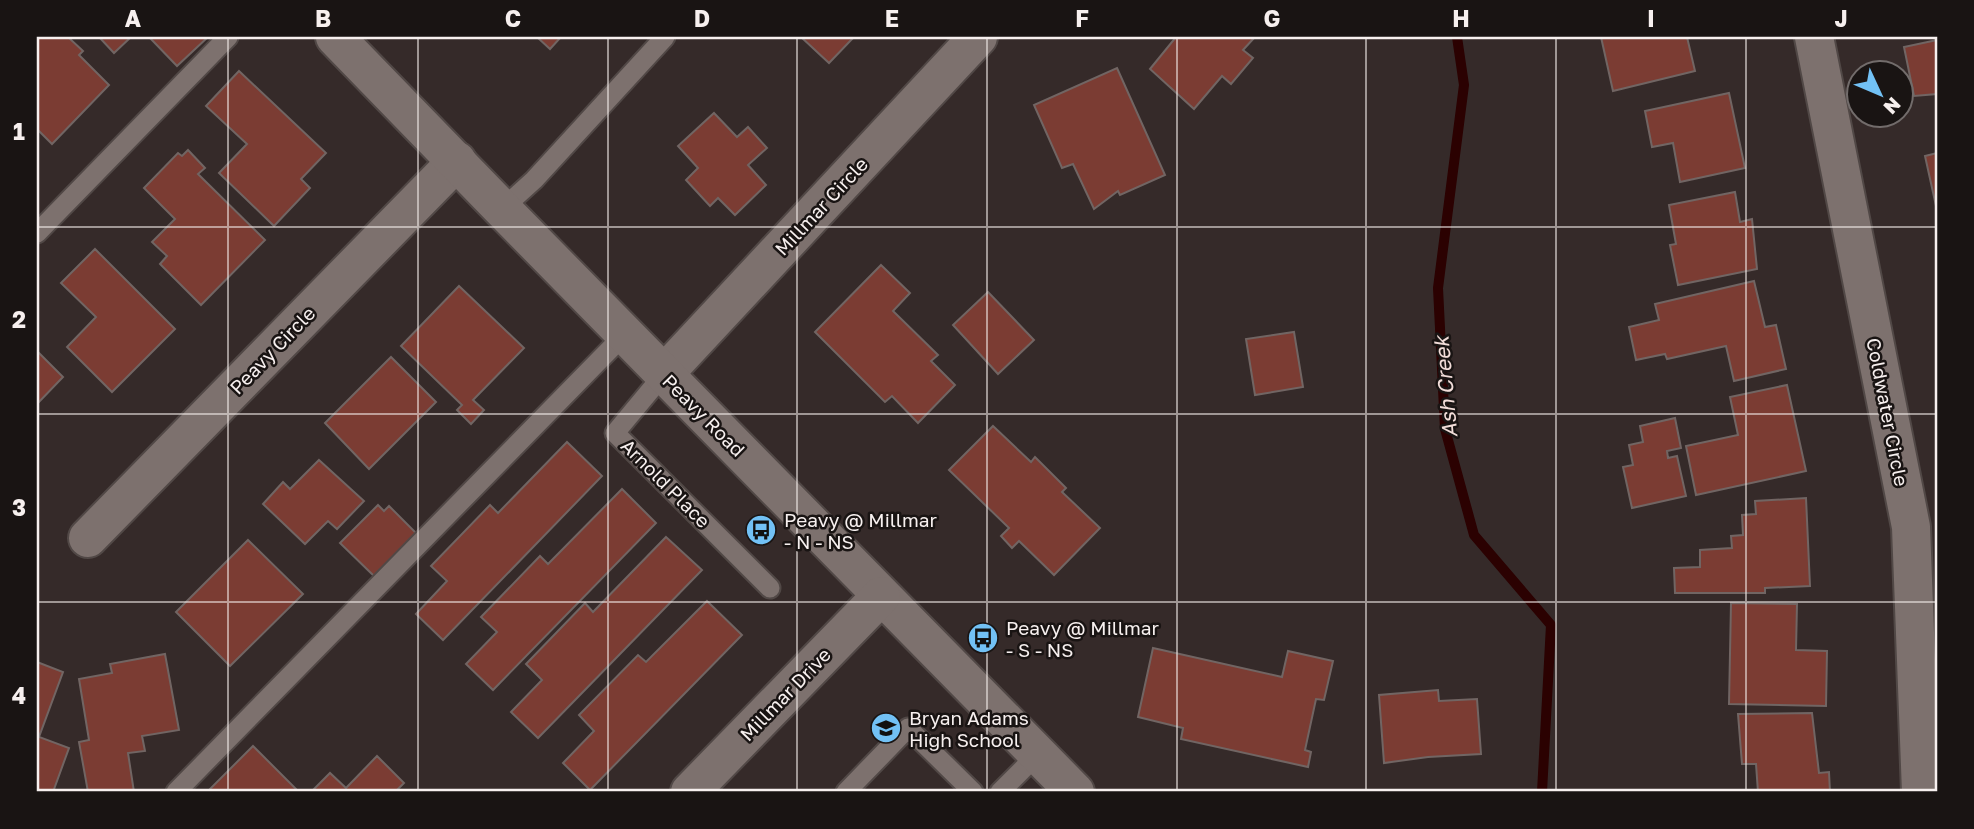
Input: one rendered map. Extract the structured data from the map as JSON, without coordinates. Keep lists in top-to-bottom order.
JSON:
{
  "streets": {
    "street": [
      "Millmar Circle",
      "Peavy Circle",
      "Coldwater Circle",
      "Peavy Road",
      "Millmar Drive"
    ],
    "lane": ["Arnold Place"]
  },
  "crossings": [
    ["Millmar Circle", "Peavy Road"],
    ["Millmar Circle", "Arnold Place"],
    ["Peavy Circle", "Peavy Road"],
    ["Peavy Road", "Arnold Place"],
    ["Peavy Road", "Millmar Drive"]
  ],
  "water": ["Ash Creek"],
  "places": {
    "bus stop": ["Peavy @ Millmar - N - NS", "Peavy @ Millmar - S - NS"],
    "school or university": ["Bryan Adams High School"]
  },
  "north": "bottom right",
  "grid": {
    "columns": [
      "A",
      "B",
      "C",
      "D",
      "E",
      "F",
      "G",
      "H",
      "I",
      "J"
    ],
    "rows": [
      "1",
      "2",
      "3",
      "4"
    ]
  }
}
